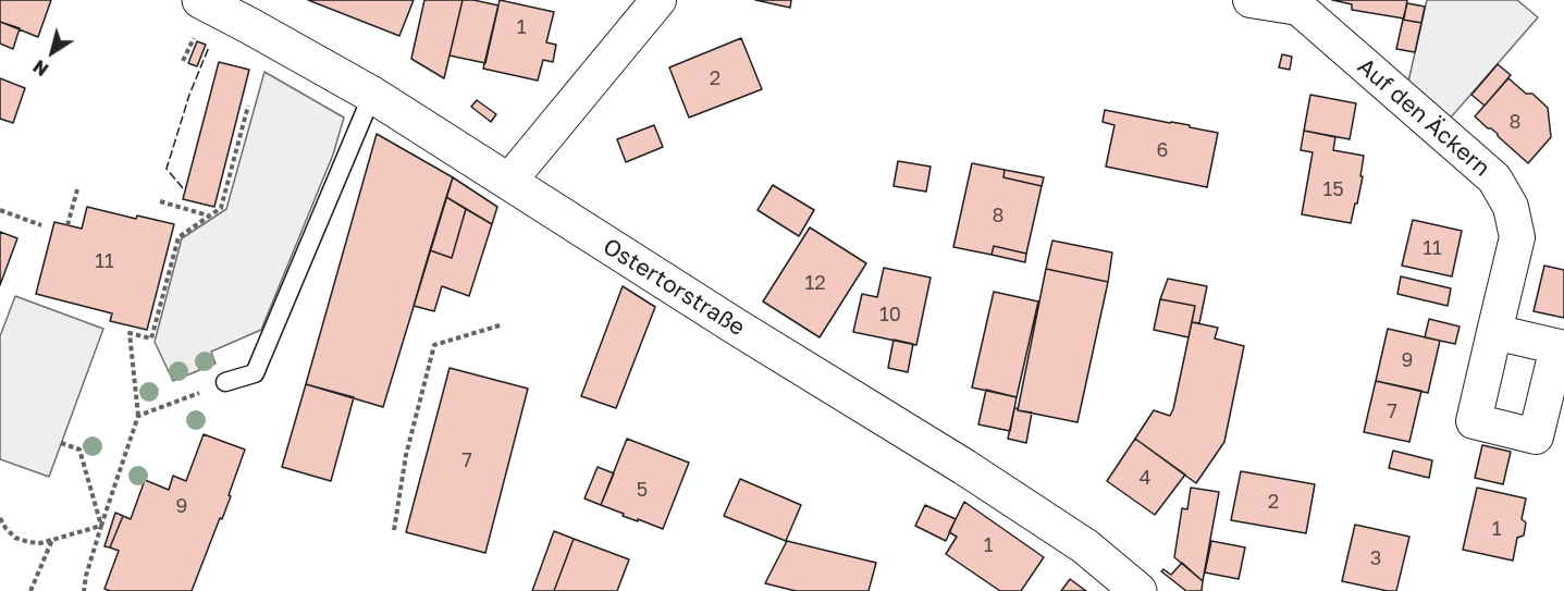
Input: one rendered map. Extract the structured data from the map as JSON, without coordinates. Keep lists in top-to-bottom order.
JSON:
{
  "streets": {
    "street": ["Auf den Äckern", "Ostertorstraße"]
  },
  "house_numbers": [
    "1",
    "2",
    "8",
    "6",
    "15",
    "8",
    "11",
    "11",
    "12",
    "10",
    "9",
    "7",
    "7",
    "4",
    "5",
    "2",
    "9",
    "1",
    "1",
    "3"
  ],
  "north": "bottom left"
}
